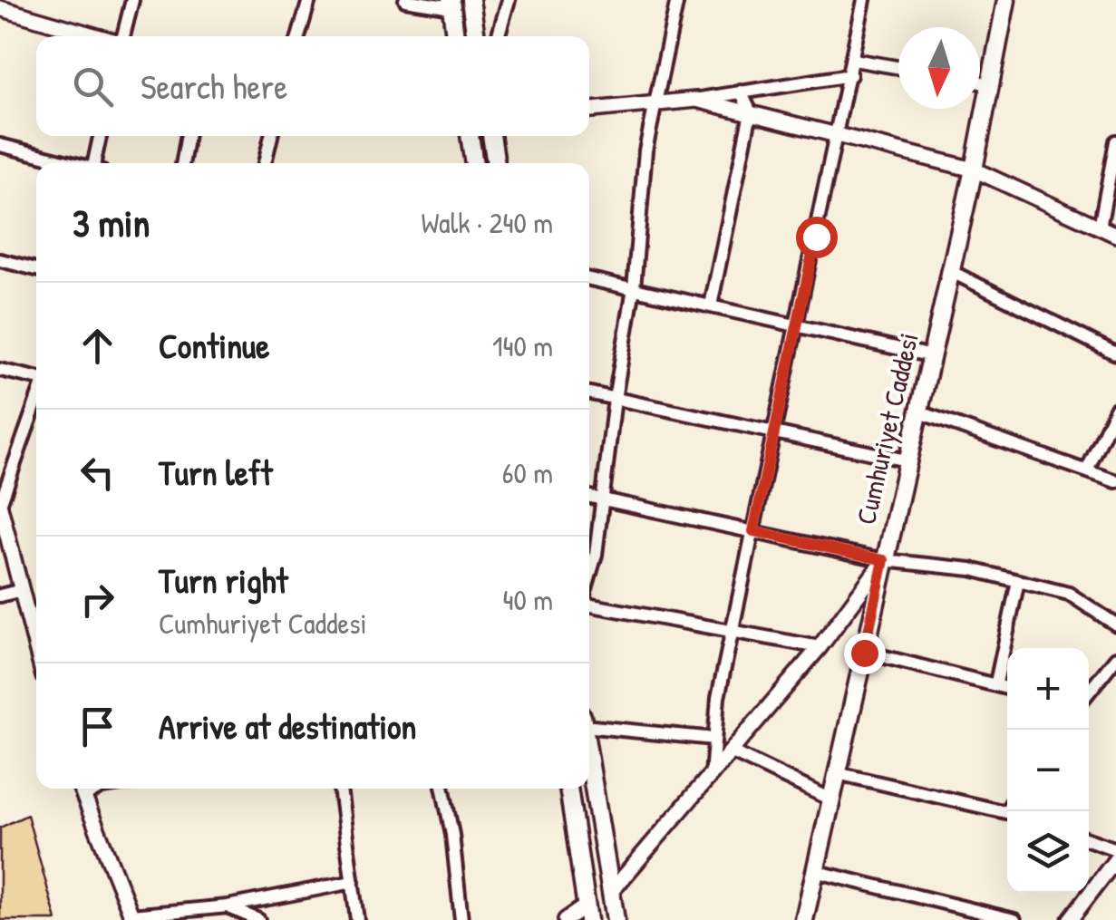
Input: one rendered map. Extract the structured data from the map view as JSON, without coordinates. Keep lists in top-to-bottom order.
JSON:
{
  "streets": {
    "main road": ["Cumhuriyet Caddesi"]
  },
  "north": "bottom",
  "page": {
    "search": "Search here",
    "heading": ["3 min", "Walk · 240 m"],
    "list": [
      ["Continue", "140 m"],
      ["Turn left", "60 m"],
      ["Turn right", "Cumhuriyet Caddesi", "40 m"],
      "Arrive at destination"
    ],
    "map_buttons": ["+", "−"]
  }
}
